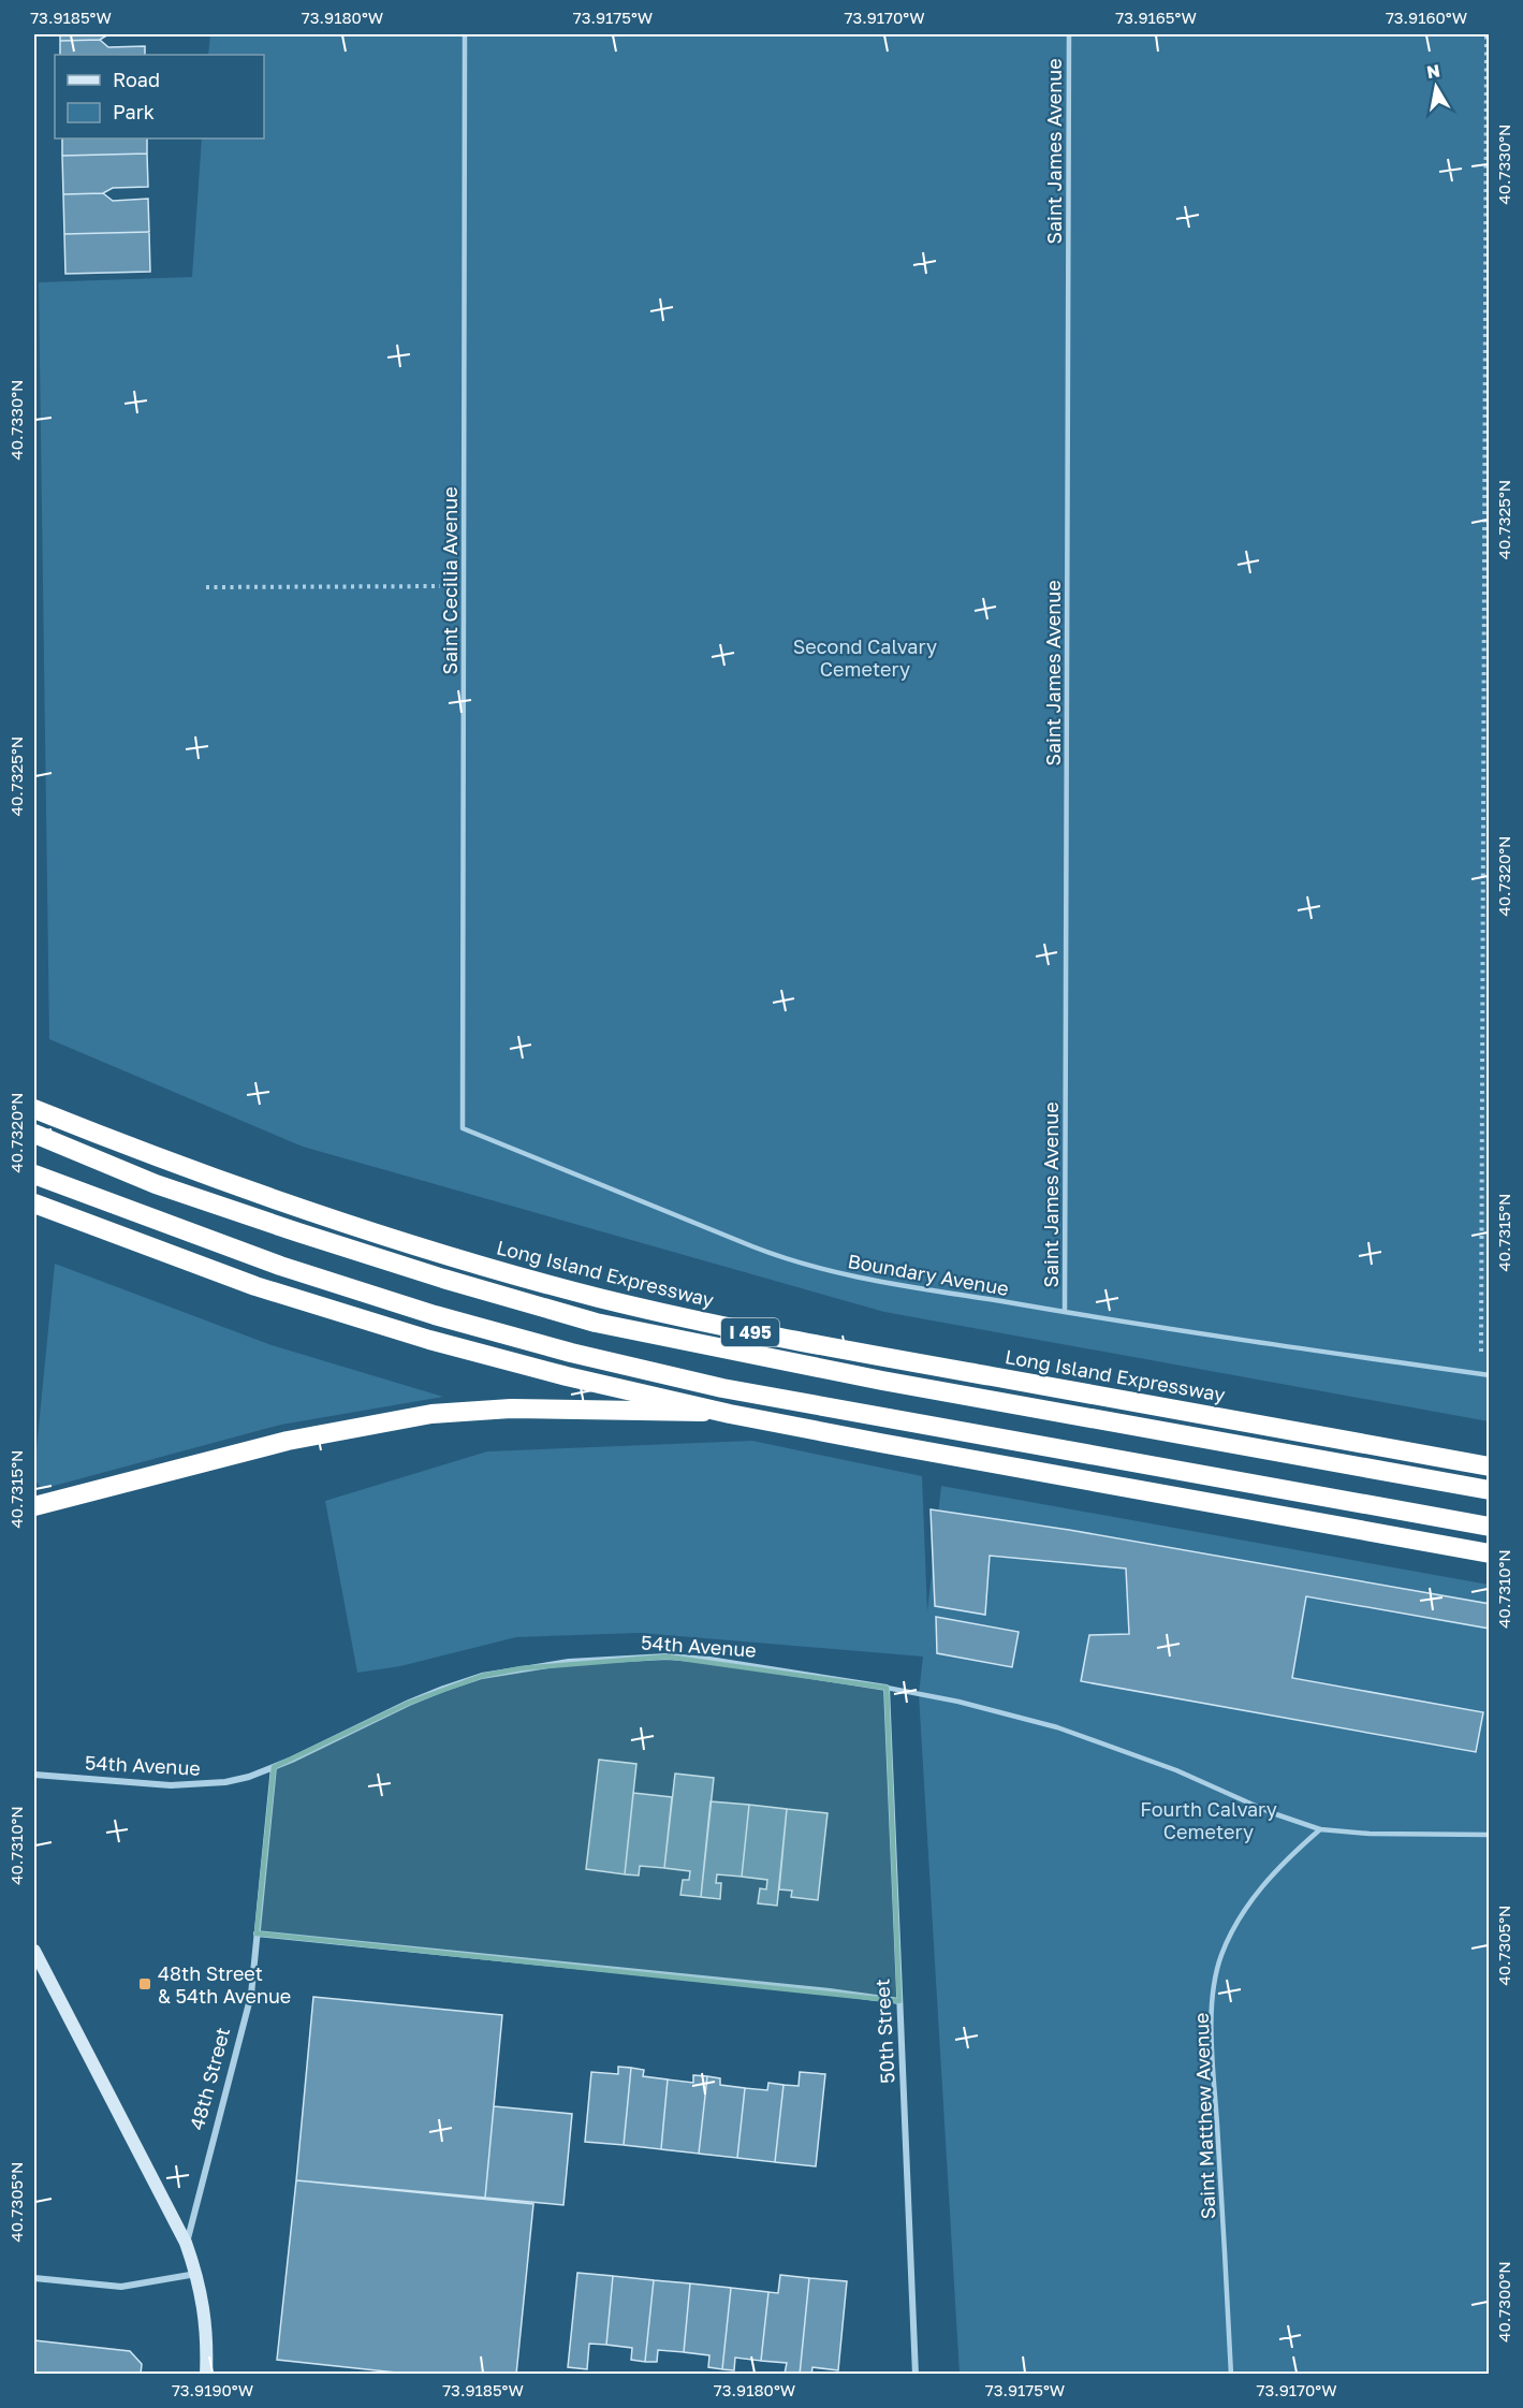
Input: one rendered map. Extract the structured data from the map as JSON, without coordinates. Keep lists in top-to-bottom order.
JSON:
{
  "streets": {
    "highway": ["Long Island Expressway", "I 495"],
    "street": ["54th Avenue", "50th Street", "48th Street"],
    "lane": [
      "Saint James Avenue",
      "Saint Cecilia Avenue",
      "Boundary Avenue",
      "Saint Matthew Avenue"
    ]
  },
  "crossings": [
    ["Saint James Avenue", "Boundary Avenue"],
    ["Saint Cecilia Avenue", "Boundary Avenue"],
    ["54th Avenue", "50th Street"],
    ["54th Avenue", "48th Street"],
    ["54th Avenue", "Saint Matthew Avenue"]
  ],
  "parks": ["Second Calvary Cemetery", "Fourth Calvary Cemetery"],
  "places": {
    "transit": ["48th Street & 54th Avenue"]
  },
  "legend": ["Road", "Park"],
  "north": "top",
  "coordinates": [
    "73.9185°W",
    "73.9180°W",
    "73.9175°W",
    "73.9170°W",
    "73.9165°W",
    "73.9160°W",
    "40.7330°N",
    "40.7325°N",
    "40.7320°N",
    "40.7315°N",
    "40.7310°N",
    "40.7305°N",
    "40.7300°N",
    "73.9190°W"
  ]
}
